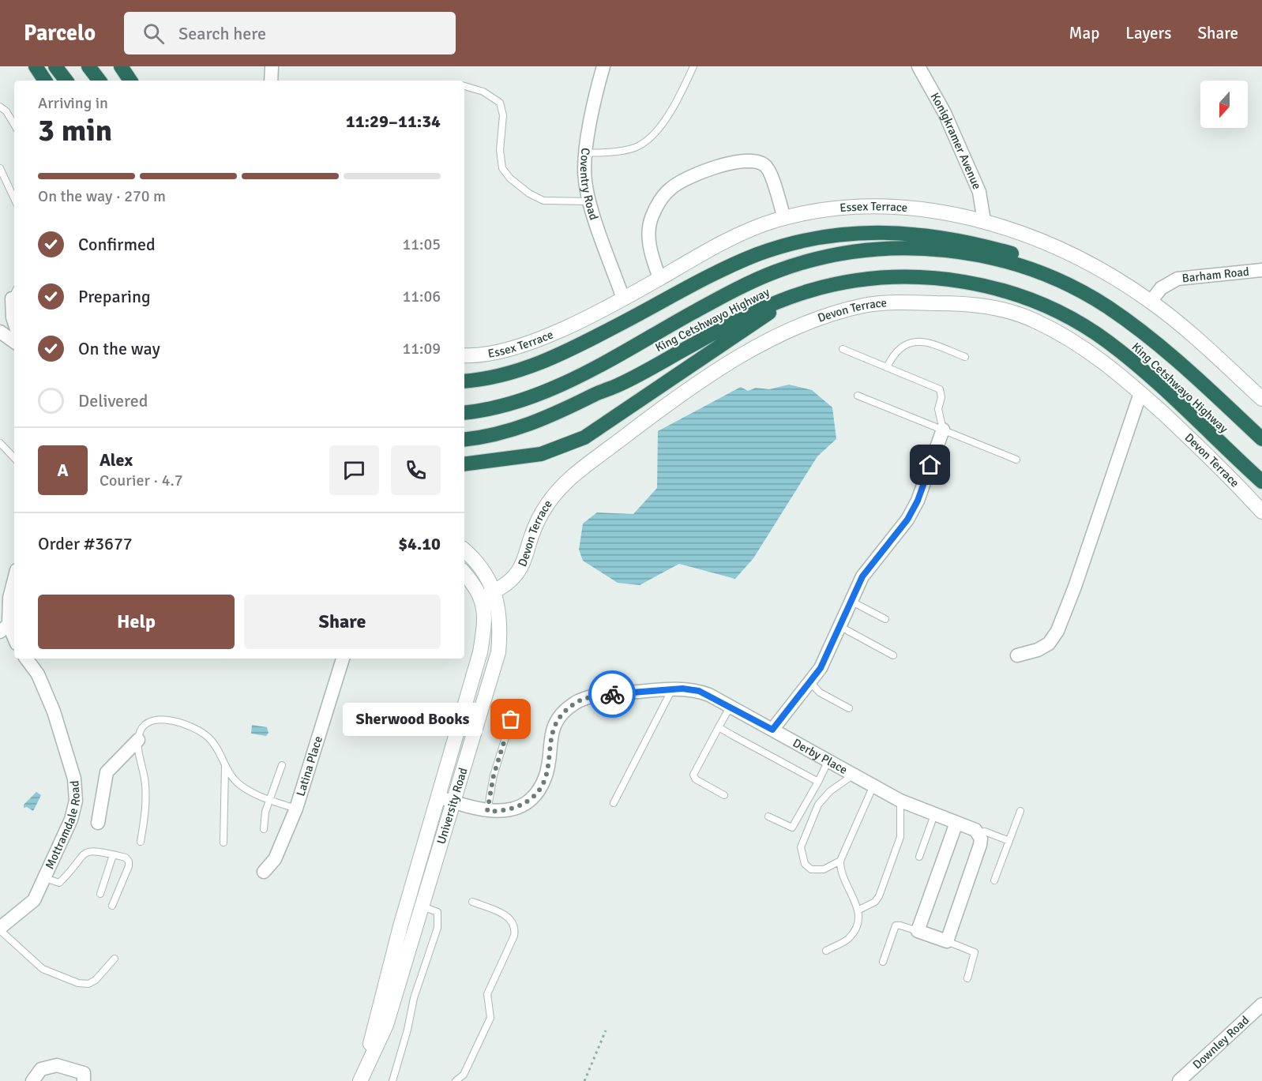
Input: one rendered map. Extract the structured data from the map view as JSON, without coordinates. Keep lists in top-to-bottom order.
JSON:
{
  "streets": {
    "highway": ["King Cetshwayo Highway"],
    "street": [
      "Konigkramer Avenue",
      "Coventry Road",
      "Essex Terrace",
      "Barham Road",
      "Devon Terrace",
      "Derby Place",
      "Latina Place",
      "University Road",
      "Mottramdale Road",
      "Downley Road"
    ]
  },
  "crossings": [
    ["Konigkramer Avenue", "Essex Terrace"],
    ["Coventry Road", "Essex Terrace"],
    ["Essex Terrace", "Barham Road"],
    ["Devon Terrace", "University Road"],
    ["Derby Place", "University Road"]
  ],
  "places": ["Sherwood Books"],
  "north": "bottom",
  "page": {
    "header": "Parcelo",
    "search": "Search here",
    "nav": ["Map", "Layers", "Share"],
    "heading": ["3 min", "Arriving in", "11:29–11:34"],
    "panel": [
      "Alex",
      "Courier · 4.7",
      "Order #3677",
      "$4.10"
    ],
    "bar": "On the way · 270 m",
    "list": [
      ["Confirmed", "11:05"],
      ["Preparing", "11:06"],
      ["On the way", "11:09"],
      "Delivered"
    ],
    "round": "A",
    "buttons": ["Help", "Share"],
    "bubble": "Sherwood Books"
  }
}
